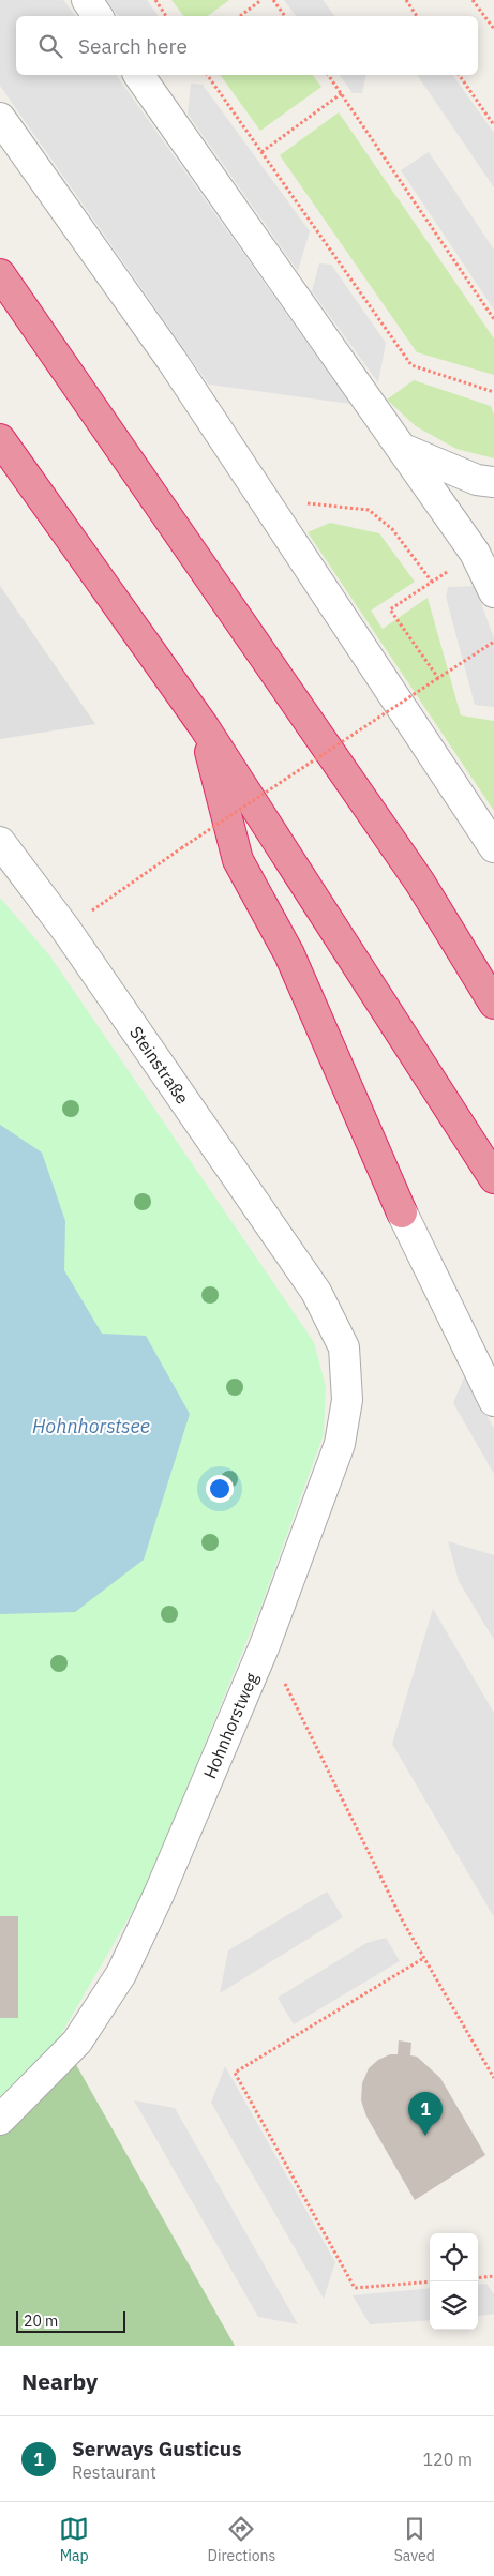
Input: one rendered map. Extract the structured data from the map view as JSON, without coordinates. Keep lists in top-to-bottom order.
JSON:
{
  "streets": {
    "street": ["Steinstraße", "Hohnhorstweg"]
  },
  "crossings": [
    ["Steinstraße", "Hohnhorstweg"]
  ],
  "water": ["Hohnhorstsee"],
  "scale_bar": "20 m",
  "page": {
    "search": "Search here",
    "pins": "1",
    "scale": "20 m",
    "heading": "Nearby",
    "list": [
      {
        "mark": "1",
        "name": "Serways Gusticus",
        "note": "Restaurant",
        "value": "120 m"
      }
    ],
    "nav": ["Map", "Directions", "Saved"]
  }
}
